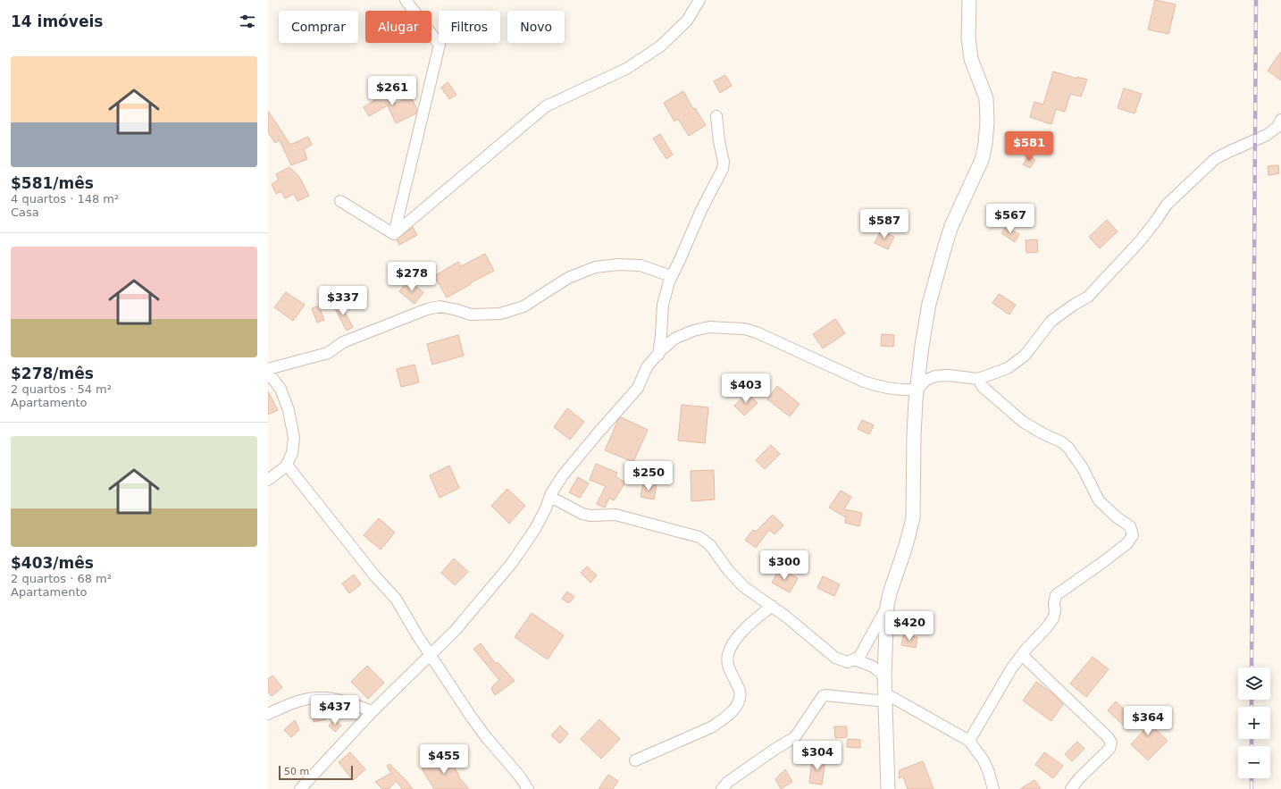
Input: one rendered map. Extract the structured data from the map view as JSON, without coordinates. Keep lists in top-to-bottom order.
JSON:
{
  "scale_bar": "50 m",
  "page": {
    "heading": "14 imóveis",
    "chip": [
      "Comprar",
      "Alugar",
      "Filtros",
      "Novo"
    ],
    "list": [
      {
        "name": "$581/mês",
        "note": "4 quartos · 148 m² · Casa"
      },
      {
        "name": "$278/mês",
        "note": "2 quartos · 54 m² · Apartamento"
      },
      {
        "name": "$403/mês",
        "note": "2 quartos · 68 m² · Apartamento"
      }
    ],
    "price": [
      "$261",
      "$581",
      "$567",
      "$587",
      "$278",
      "$337",
      "$403",
      "$250",
      "$300",
      "$420",
      "$437",
      "$364",
      "$304",
      "$455"
    ],
    "map_buttons": ["+", "−"],
    "scale": "50 m"
  }
}
